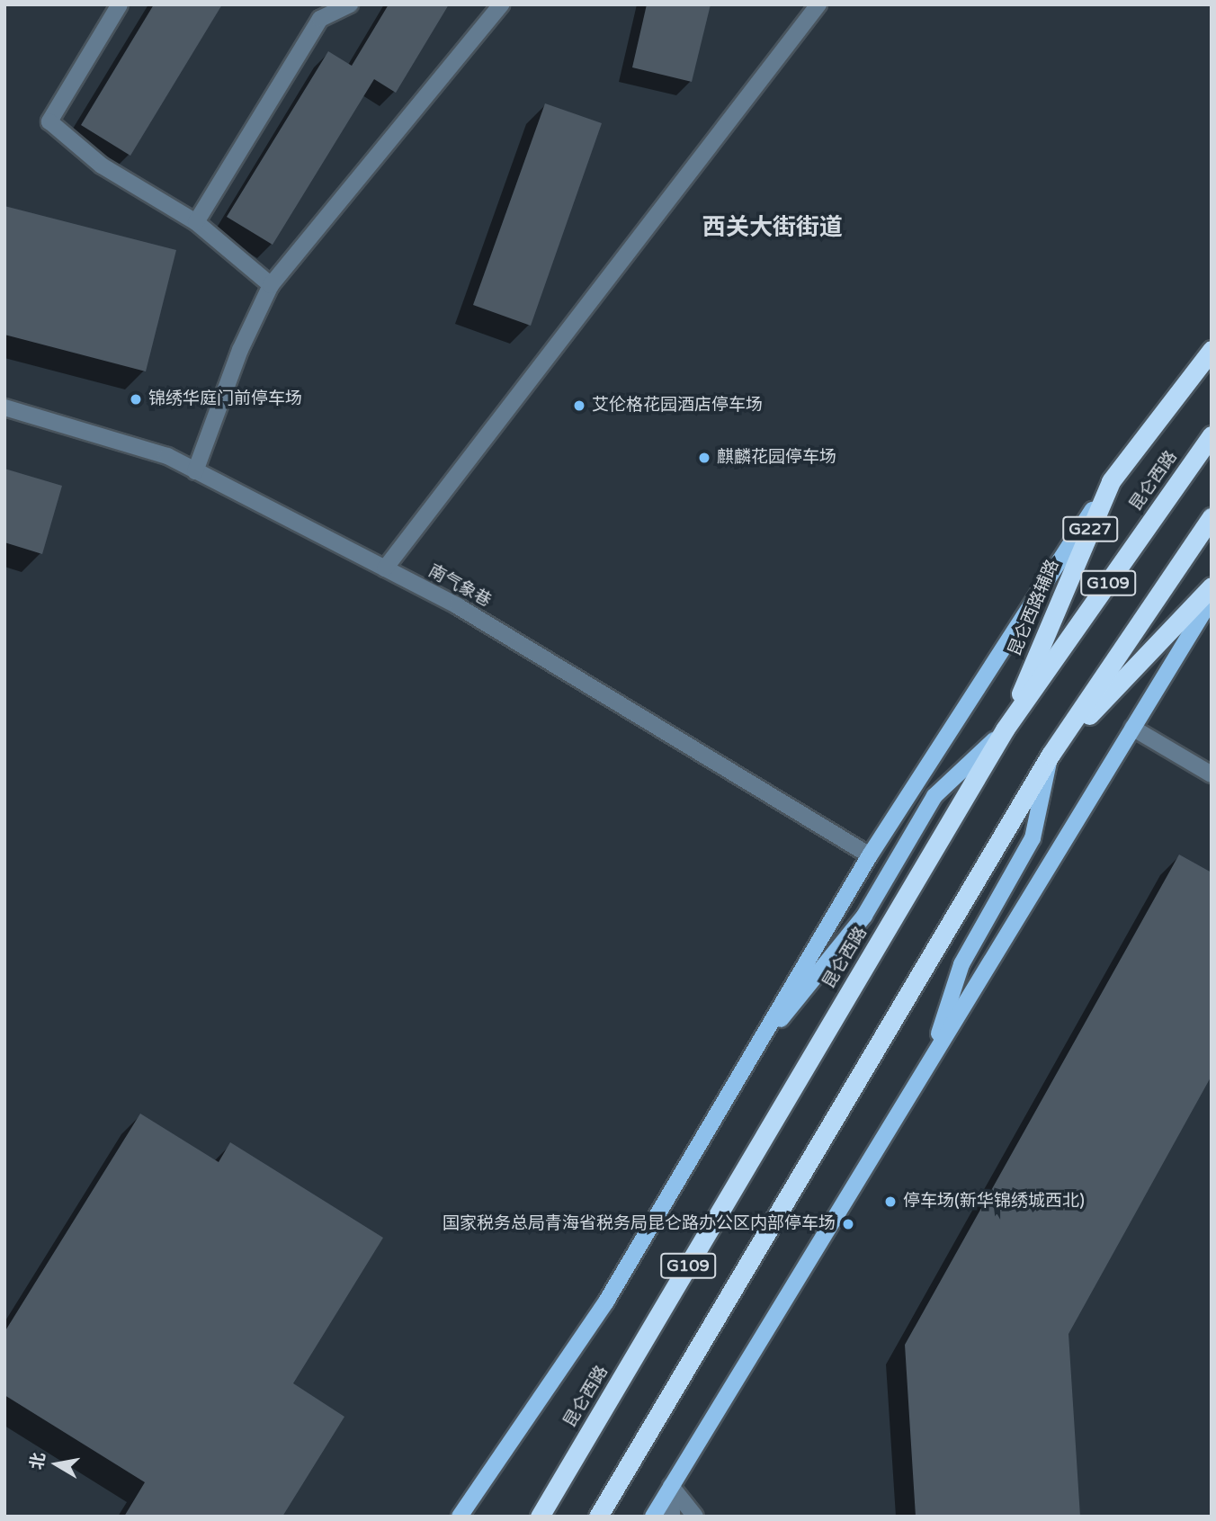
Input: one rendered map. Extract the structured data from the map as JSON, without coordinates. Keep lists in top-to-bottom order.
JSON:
{
  "streets": {
    "highway": [
      "昆仑西路",
      "G227",
      "G109",
      "昆仑西路辅路"
    ],
    "street": ["南气象巷"]
  },
  "crossings": [
    ["昆仑西路", "昆仑西路辅路"]
  ],
  "districts": ["西关大街街道"],
  "places": [
    "锦绣华庭门前停车场",
    "艾伦格花园酒店停车场",
    "麒麟花园停车场",
    "停车场(新华锦绣城西北)",
    "国家税务总局青海省税务局昆仑路办公区内部停车场"
  ],
  "north": "left"
}
